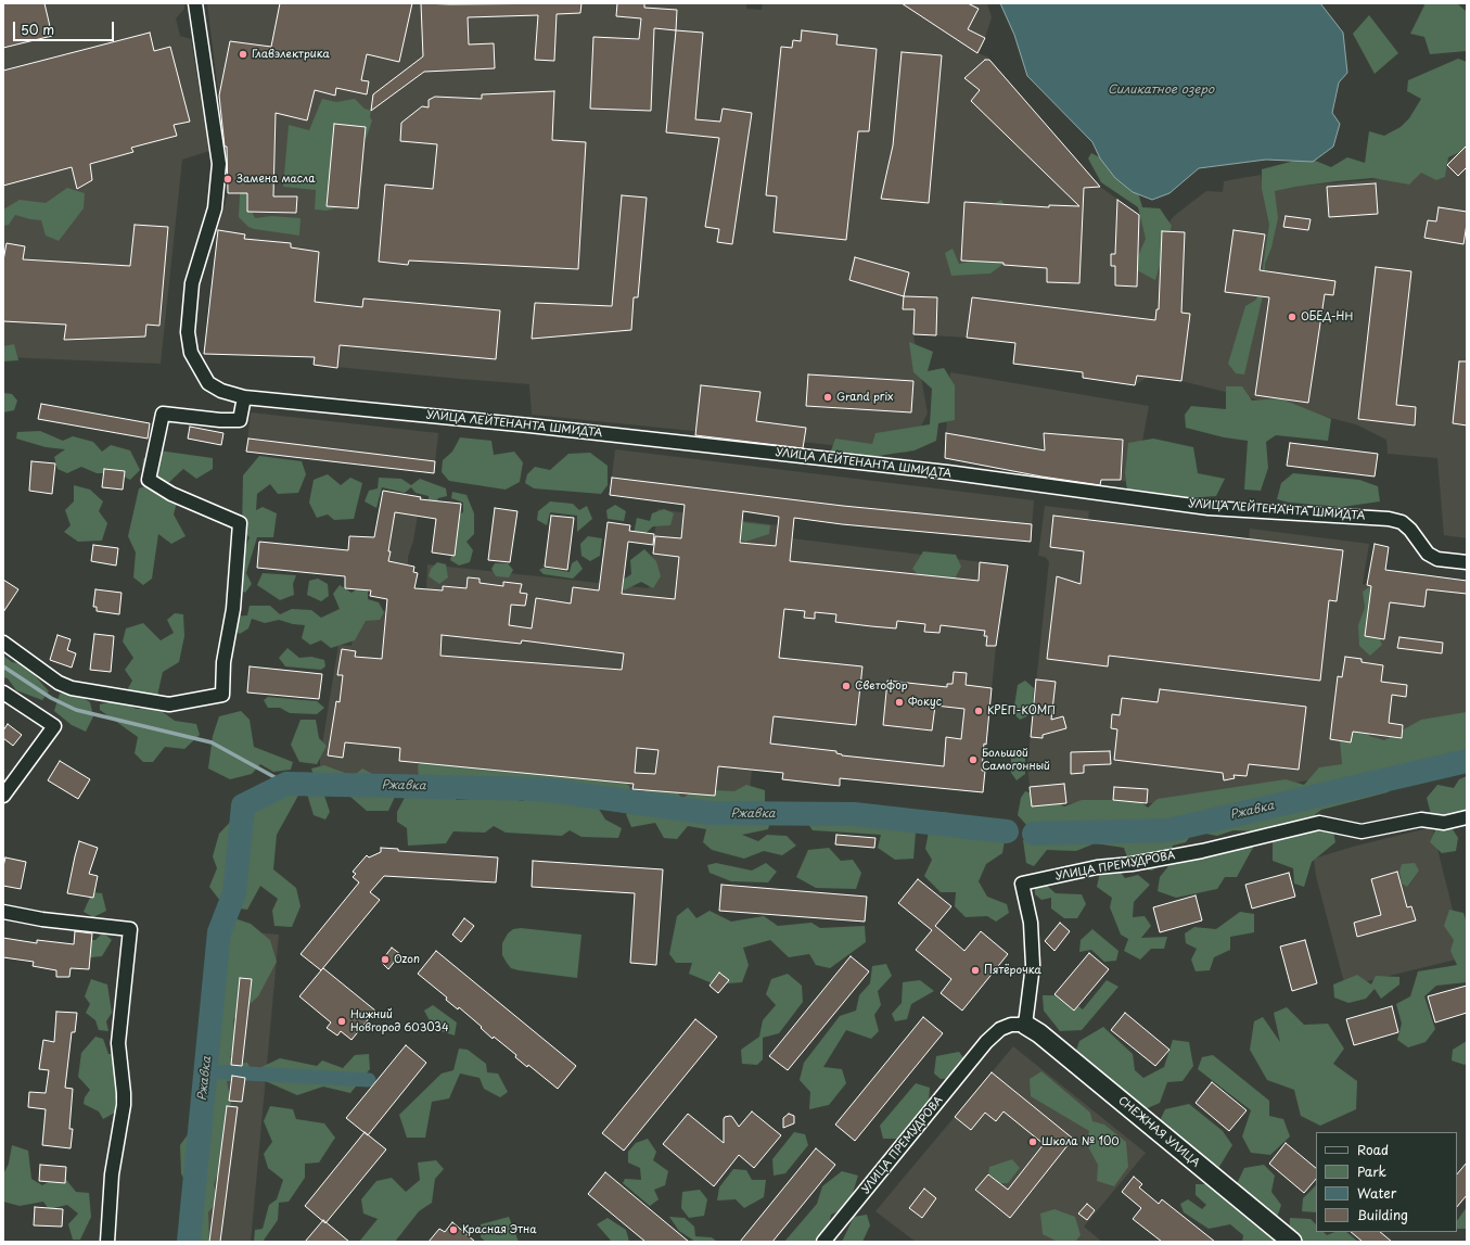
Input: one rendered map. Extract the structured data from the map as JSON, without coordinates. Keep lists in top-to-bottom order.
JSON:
{
  "streets": {
    "street": ["УЛИЦА ЛЕЙТЕНАНТА ШМИДТА", "УЛИЦА ПРЕМУДРОВА", "СНЕЖНАЯ УЛИЦА"]
  },
  "crossings": [
    ["УЛИЦА ПРЕМУДРОВА", "СНЕЖНАЯ УЛИЦА"]
  ],
  "water": ["Силикатное озеро", "Ржавка"],
  "places": [
    "Главэлектрика",
    "Замена масла",
    "ОБЕД-НН",
    "Grand prix",
    "Светофор",
    "Фокус",
    "КРЕП-КОМП",
    "Большой Самогонный",
    "Ozon",
    "Пятёрочка",
    "Нижний Новгород 603034",
    "Школа № 100",
    "Красная Этна"
  ],
  "legend": [
    "Road",
    "Park",
    "Water",
    "Building"
  ],
  "scale_bar": "50 m"
}
